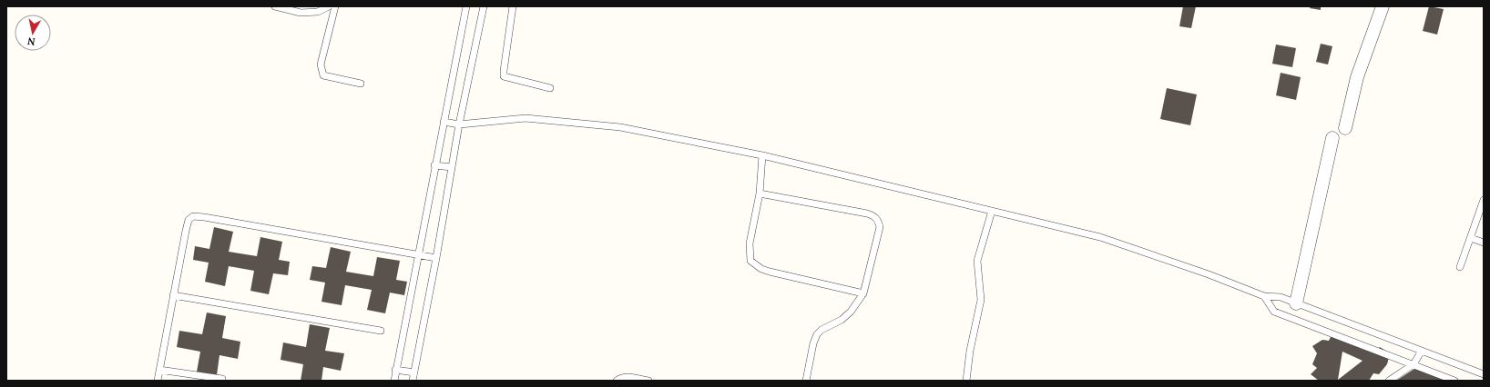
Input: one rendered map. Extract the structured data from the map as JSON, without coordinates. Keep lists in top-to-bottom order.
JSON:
{
  "north": "bottom"
}
